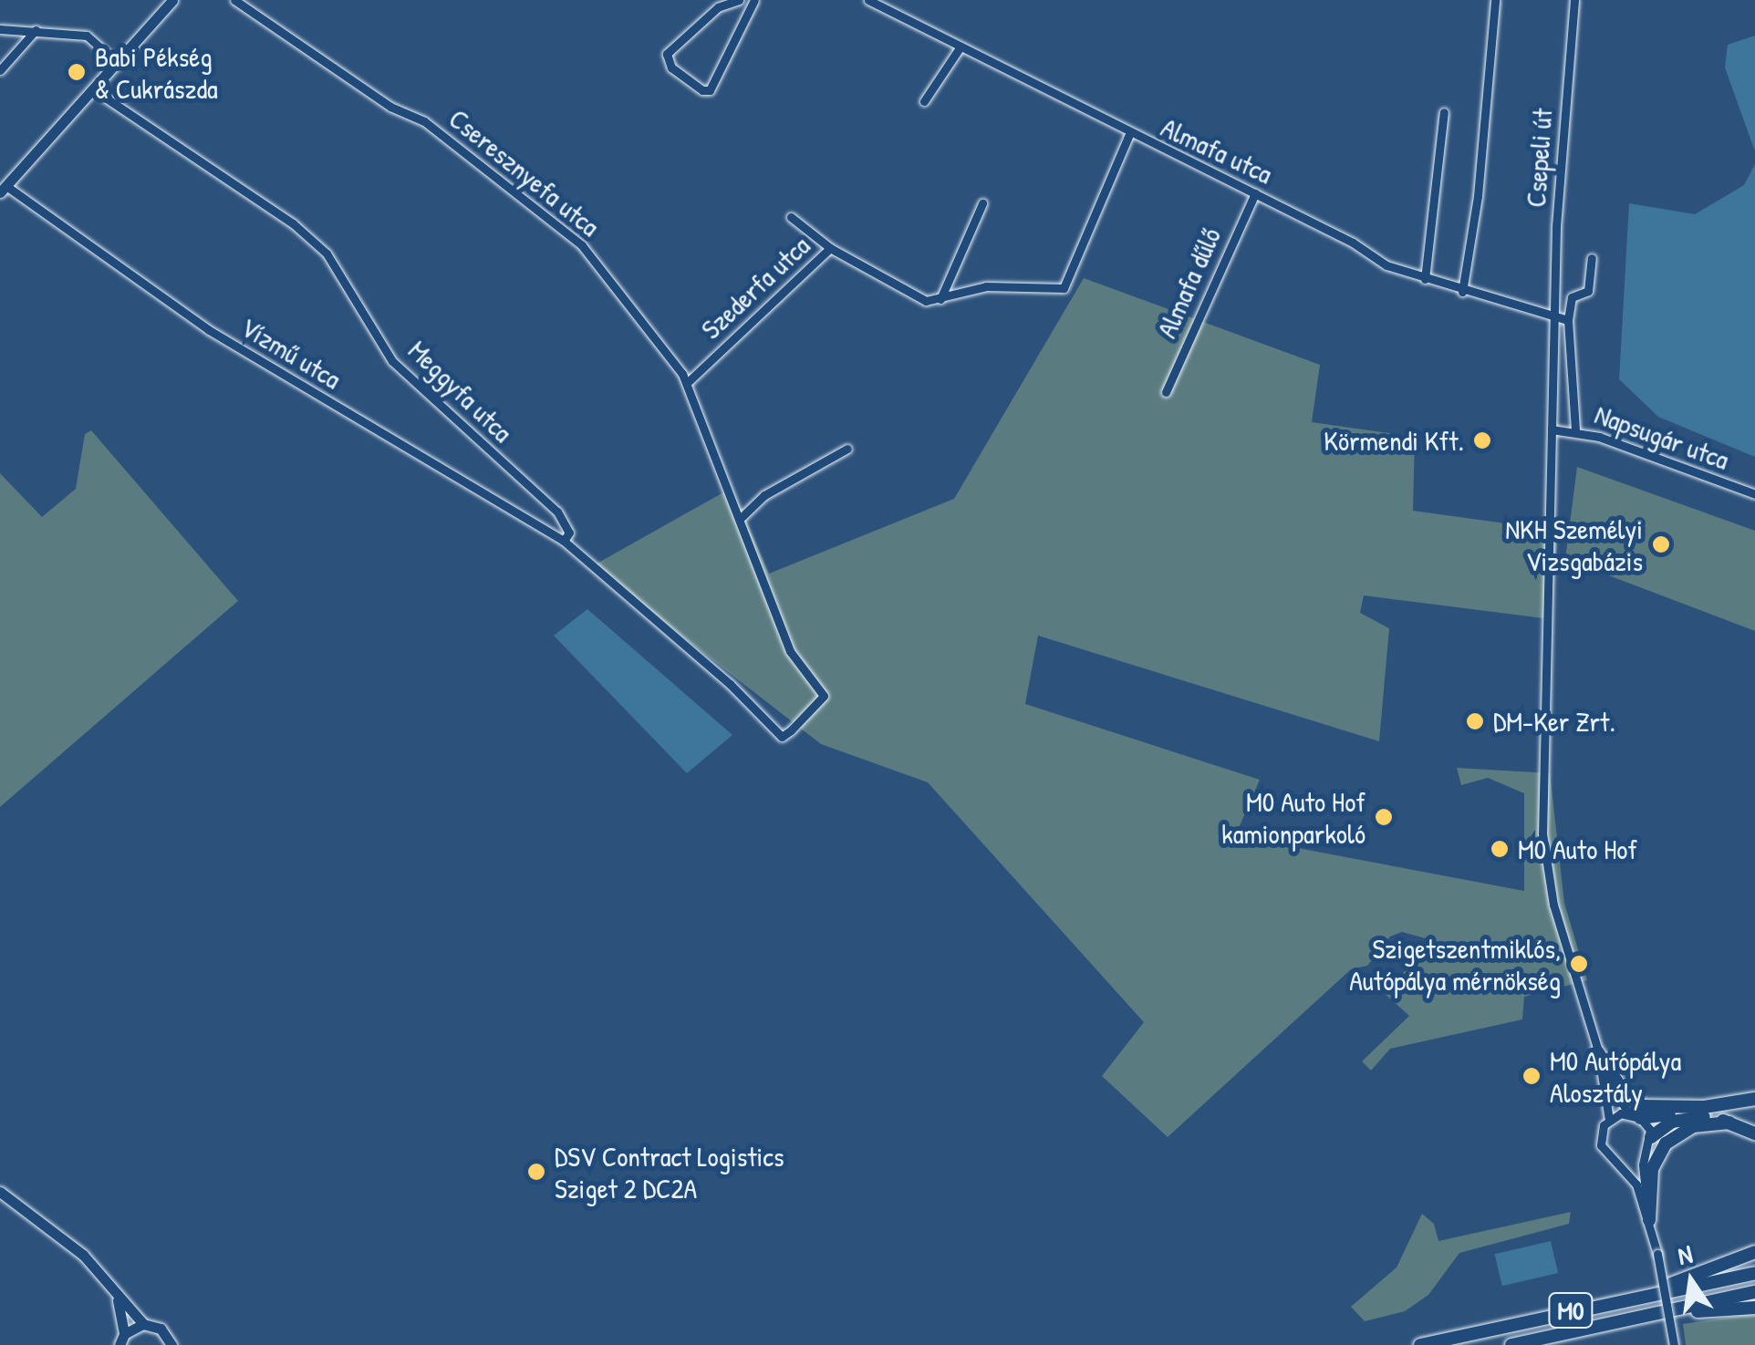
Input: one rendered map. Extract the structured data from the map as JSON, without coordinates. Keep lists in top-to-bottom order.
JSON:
{
  "streets": {
    "highway": ["M0"],
    "street": [
      "Almafa utca",
      "Csepeli út",
      "Cseresznyefa utca",
      "Almafa dűlő",
      "Szederfa utca",
      "Vízmű utca",
      "Meggyfa utca",
      "Napsugár utca"
    ]
  },
  "crossings": [
    ["Almafa utca", "Csepeli út"],
    ["Almafa utca", "Almafa dűlő"],
    ["Csepeli út", "Napsugár utca"],
    ["Cseresznyefa utca", "Szederfa utca"],
    ["Cseresznyefa utca", "Meggyfa utca"],
    ["Vízmű utca", "Meggyfa utca"]
  ],
  "places": [
    "Babi Pékség & Cukrászda",
    "Körmendi Kft.",
    "NKH Személyi Vizsgabázis",
    "DM-Ker Zrt.",
    "M0 Auto Hof kamionparkoló",
    "M0 Auto Hof",
    "Szigetszentmiklós, Autópálya mérnökség",
    "M0 Autópálya Alosztály",
    "DSV Contract Logistics Sziget 2 DC2A"
  ],
  "north": "top"
}
